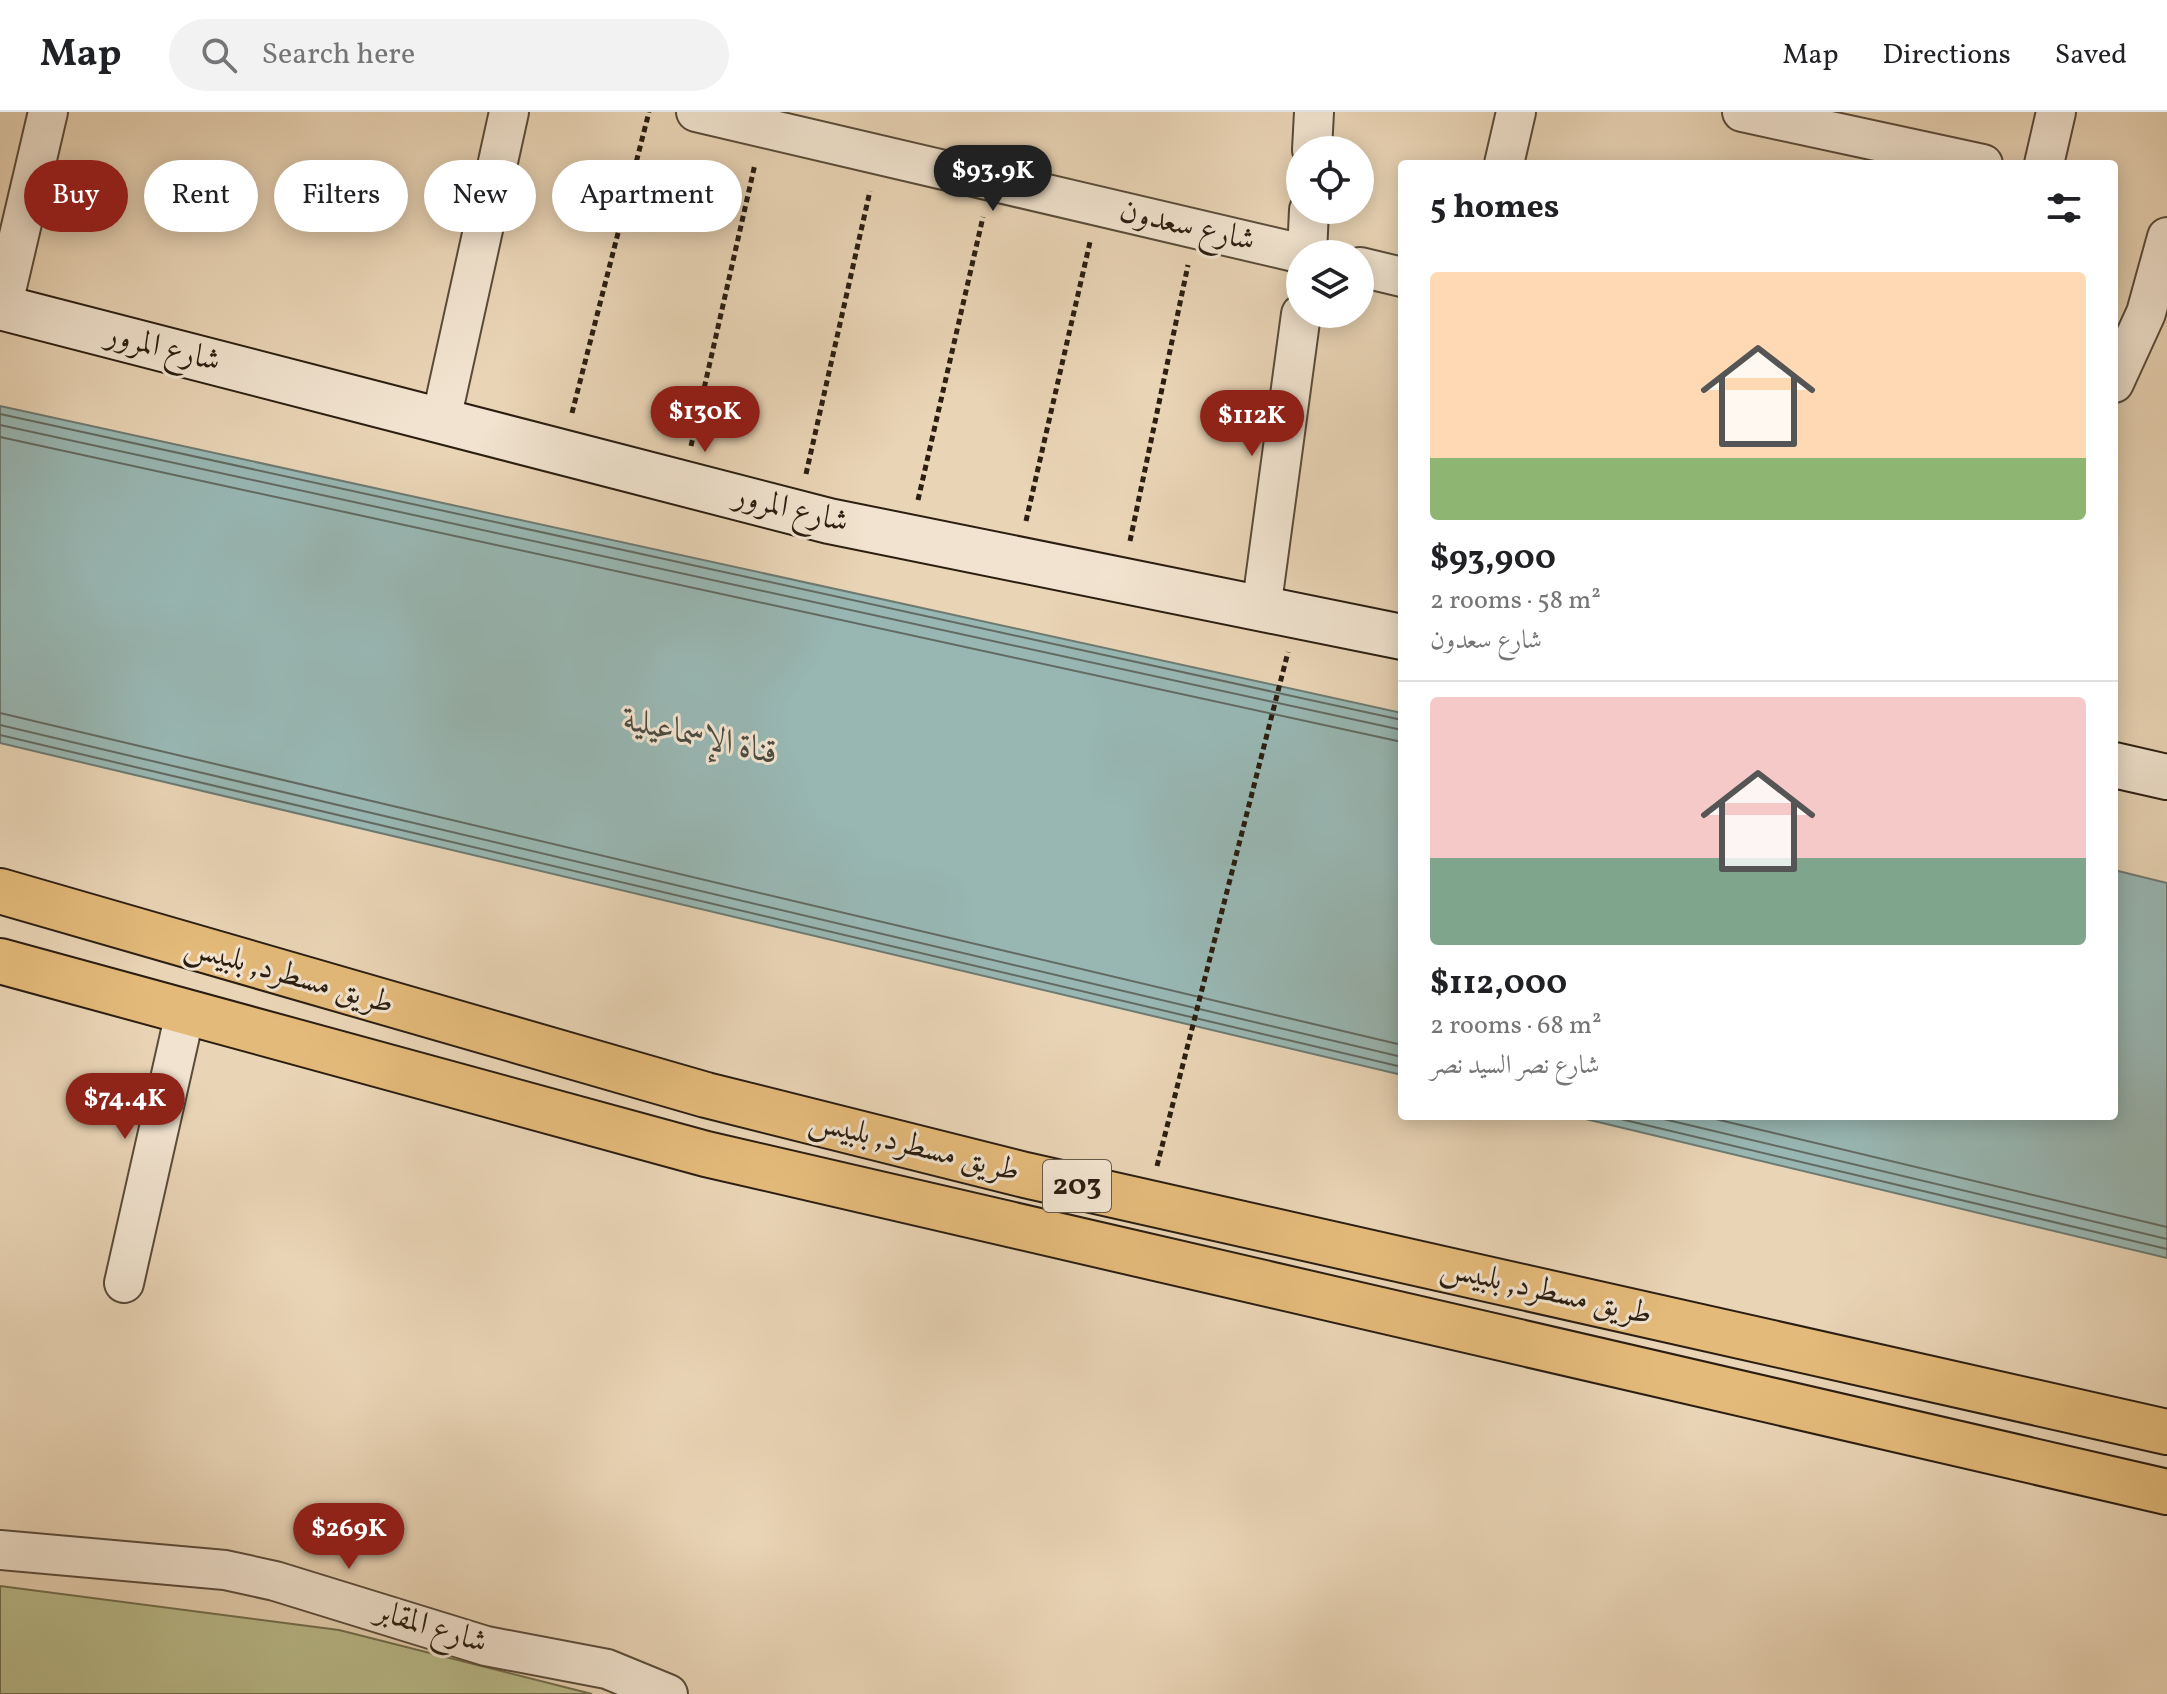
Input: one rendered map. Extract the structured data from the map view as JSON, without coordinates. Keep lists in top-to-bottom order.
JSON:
{
  "streets": {
    "main road": ["شارع المرور", "طريق مسطرد, بلبيس", "203"],
    "street": ["شارع سعدون", "شارع المقابر"]
  },
  "water": ["قناة الإسماعيلية"],
  "page": {
    "header": "Map",
    "search": "Search here",
    "nav": ["Map", "Directions", "Saved"],
    "price": [
      "$93.9K",
      "$130K",
      "$112K",
      "$74.4K",
      "$269K"
    ],
    "chip": [
      "Buy",
      "Rent",
      "Filters",
      "New",
      "Apartment"
    ],
    "heading": "5 homes",
    "list": [
      {
        "name": "$93,900",
        "note": "2 rooms · 58 m² · شارع سعدون"
      },
      {
        "name": "$112,000",
        "note": "2 rooms · 68 m² · شارع نصر السيد نصر"
      }
    ]
  }
}
